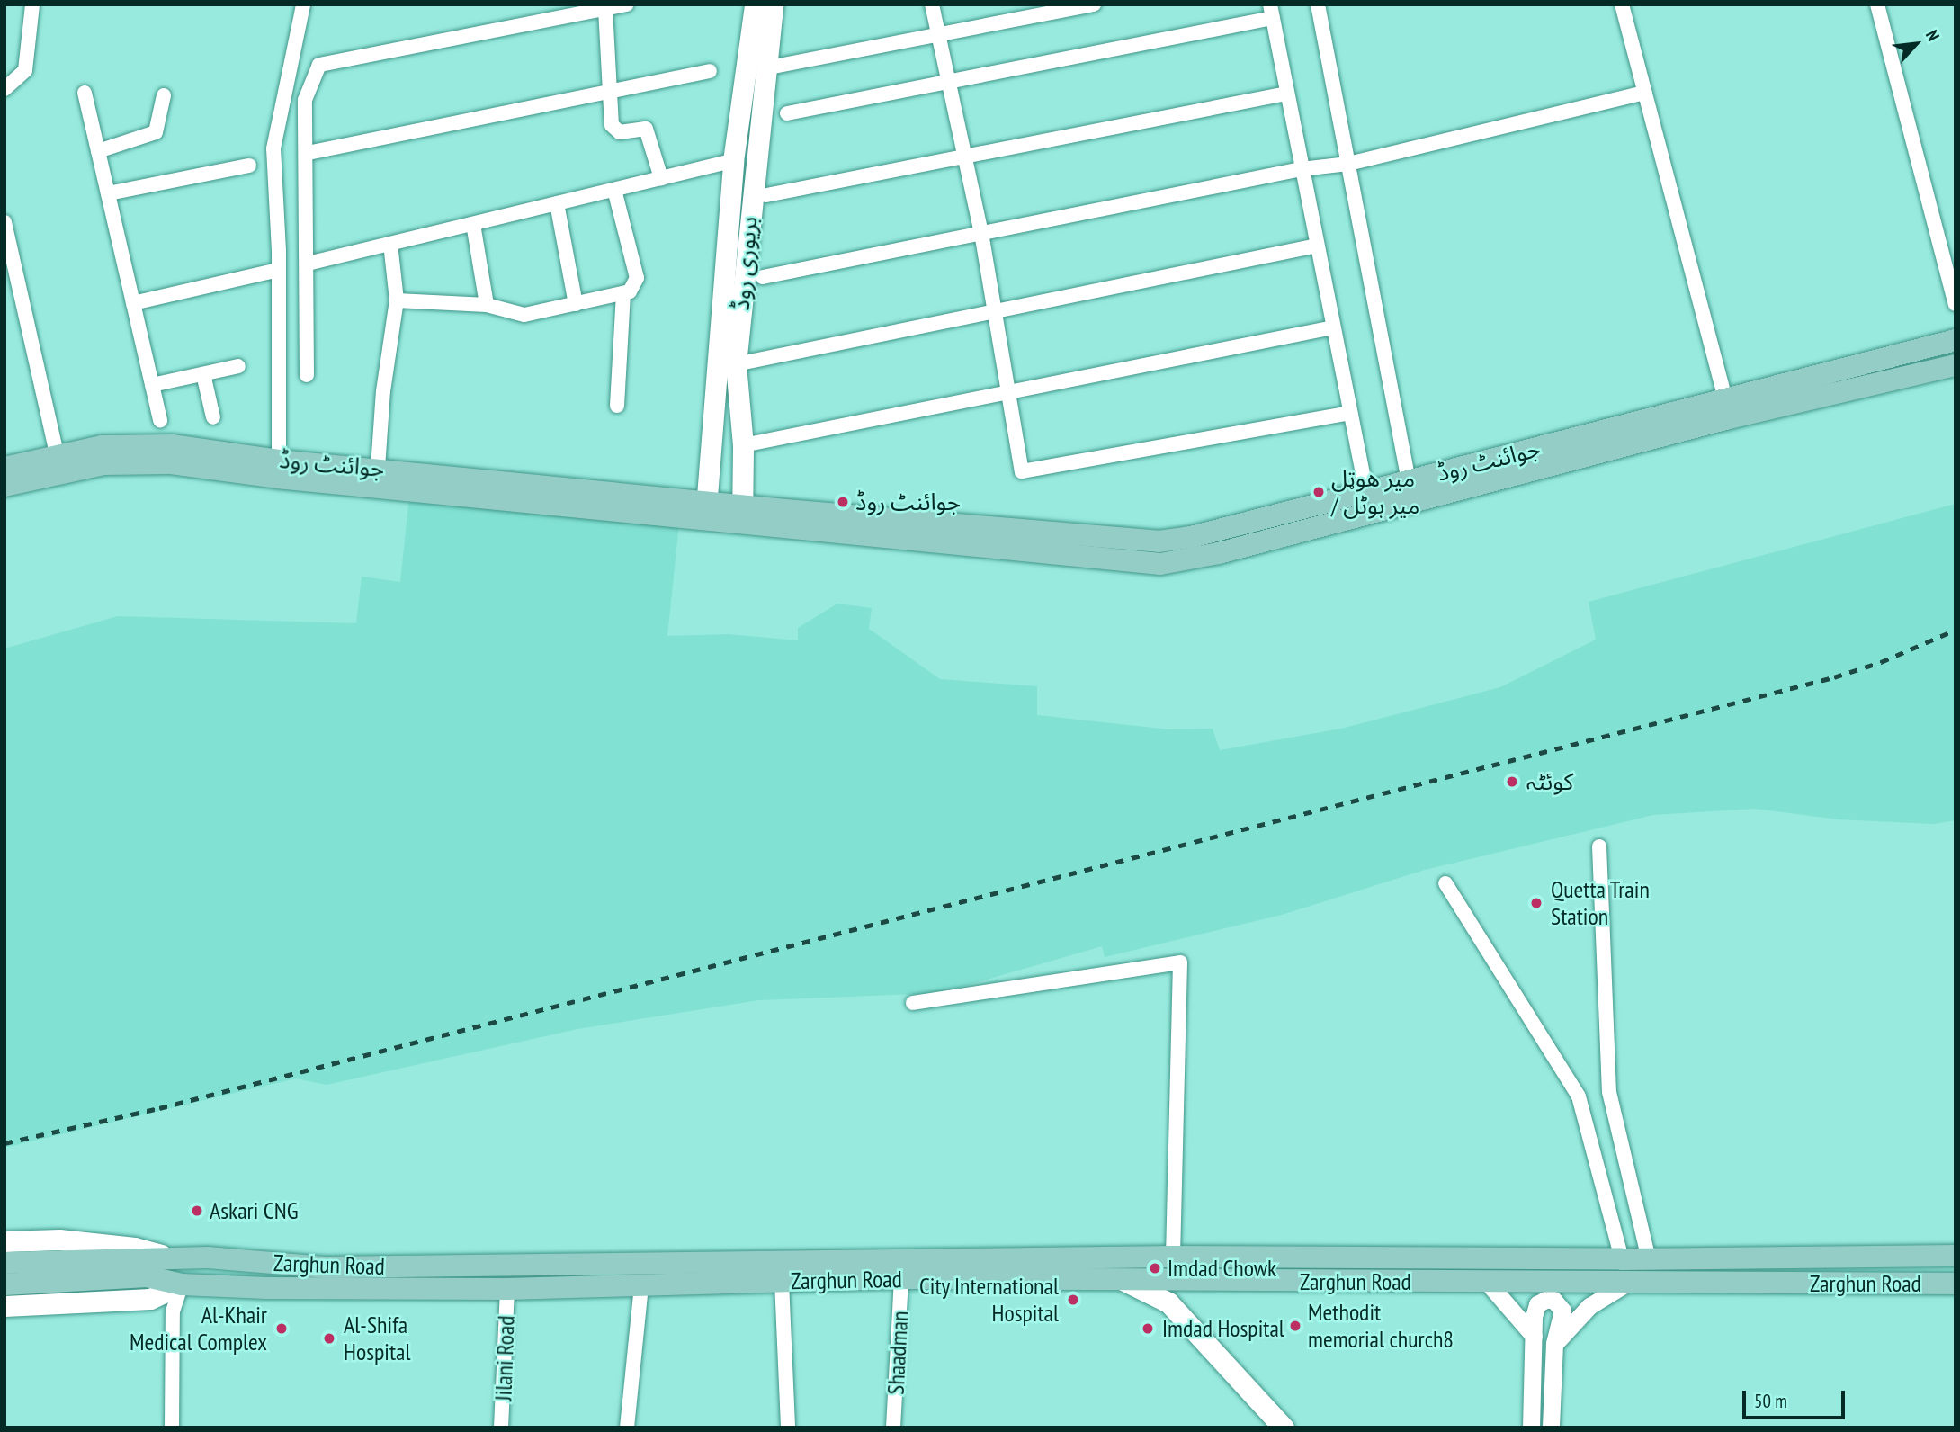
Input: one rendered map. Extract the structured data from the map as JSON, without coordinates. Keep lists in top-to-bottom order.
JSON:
{
  "streets": {
    "main road": ["بریوری روڈ", "جوائنٹ روڈ", "Zarghun Road"],
    "street": ["Shaadman", "Jilani Road"]
  },
  "crossings": [
    ["بریوری روڈ", "جوائنٹ روڈ"],
    ["Zarghun Road", "Shaadman"],
    ["Zarghun Road", "Jilani Road"]
  ],
  "places": [
    "میر هوټل / میر ہوٹل",
    "جوائنٹ روڈ",
    "کوئٹہ",
    "Quetta Train Station",
    "Askari CNG",
    "Imdad Chowk",
    "City International Hospital",
    "Methodit memorial church8",
    "Al-Khair Medical Complex",
    "Imdad Hospital",
    "Al-Shifa Hospital"
  ],
  "scale_bar": "50 m",
  "north": "top right"
}
